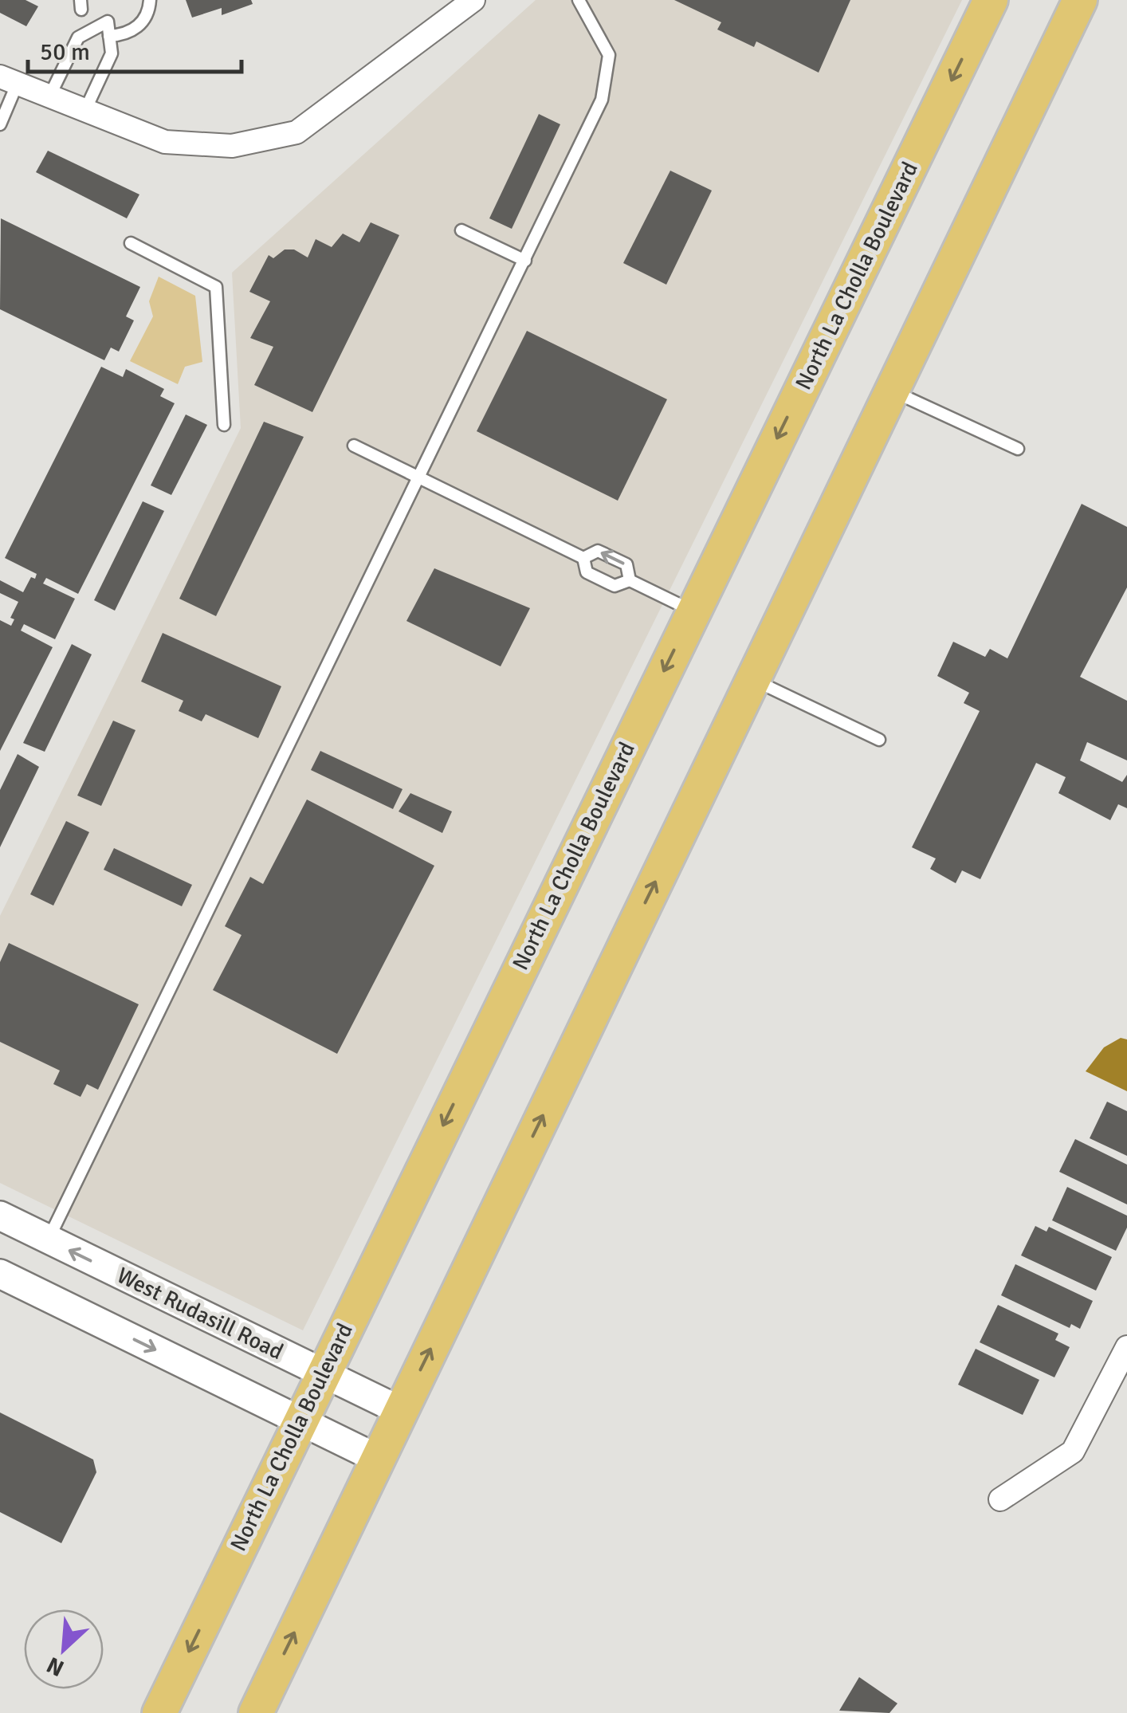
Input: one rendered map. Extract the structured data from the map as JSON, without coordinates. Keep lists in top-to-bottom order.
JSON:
{
  "streets": {
    "main road": ["North La Cholla Boulevard"],
    "street": ["West Rudasill Road"]
  },
  "crossings": [
    ["North La Cholla Boulevard", "West Rudasill Road"]
  ],
  "scale_bar": "50 m",
  "north": "bottom left"
}
